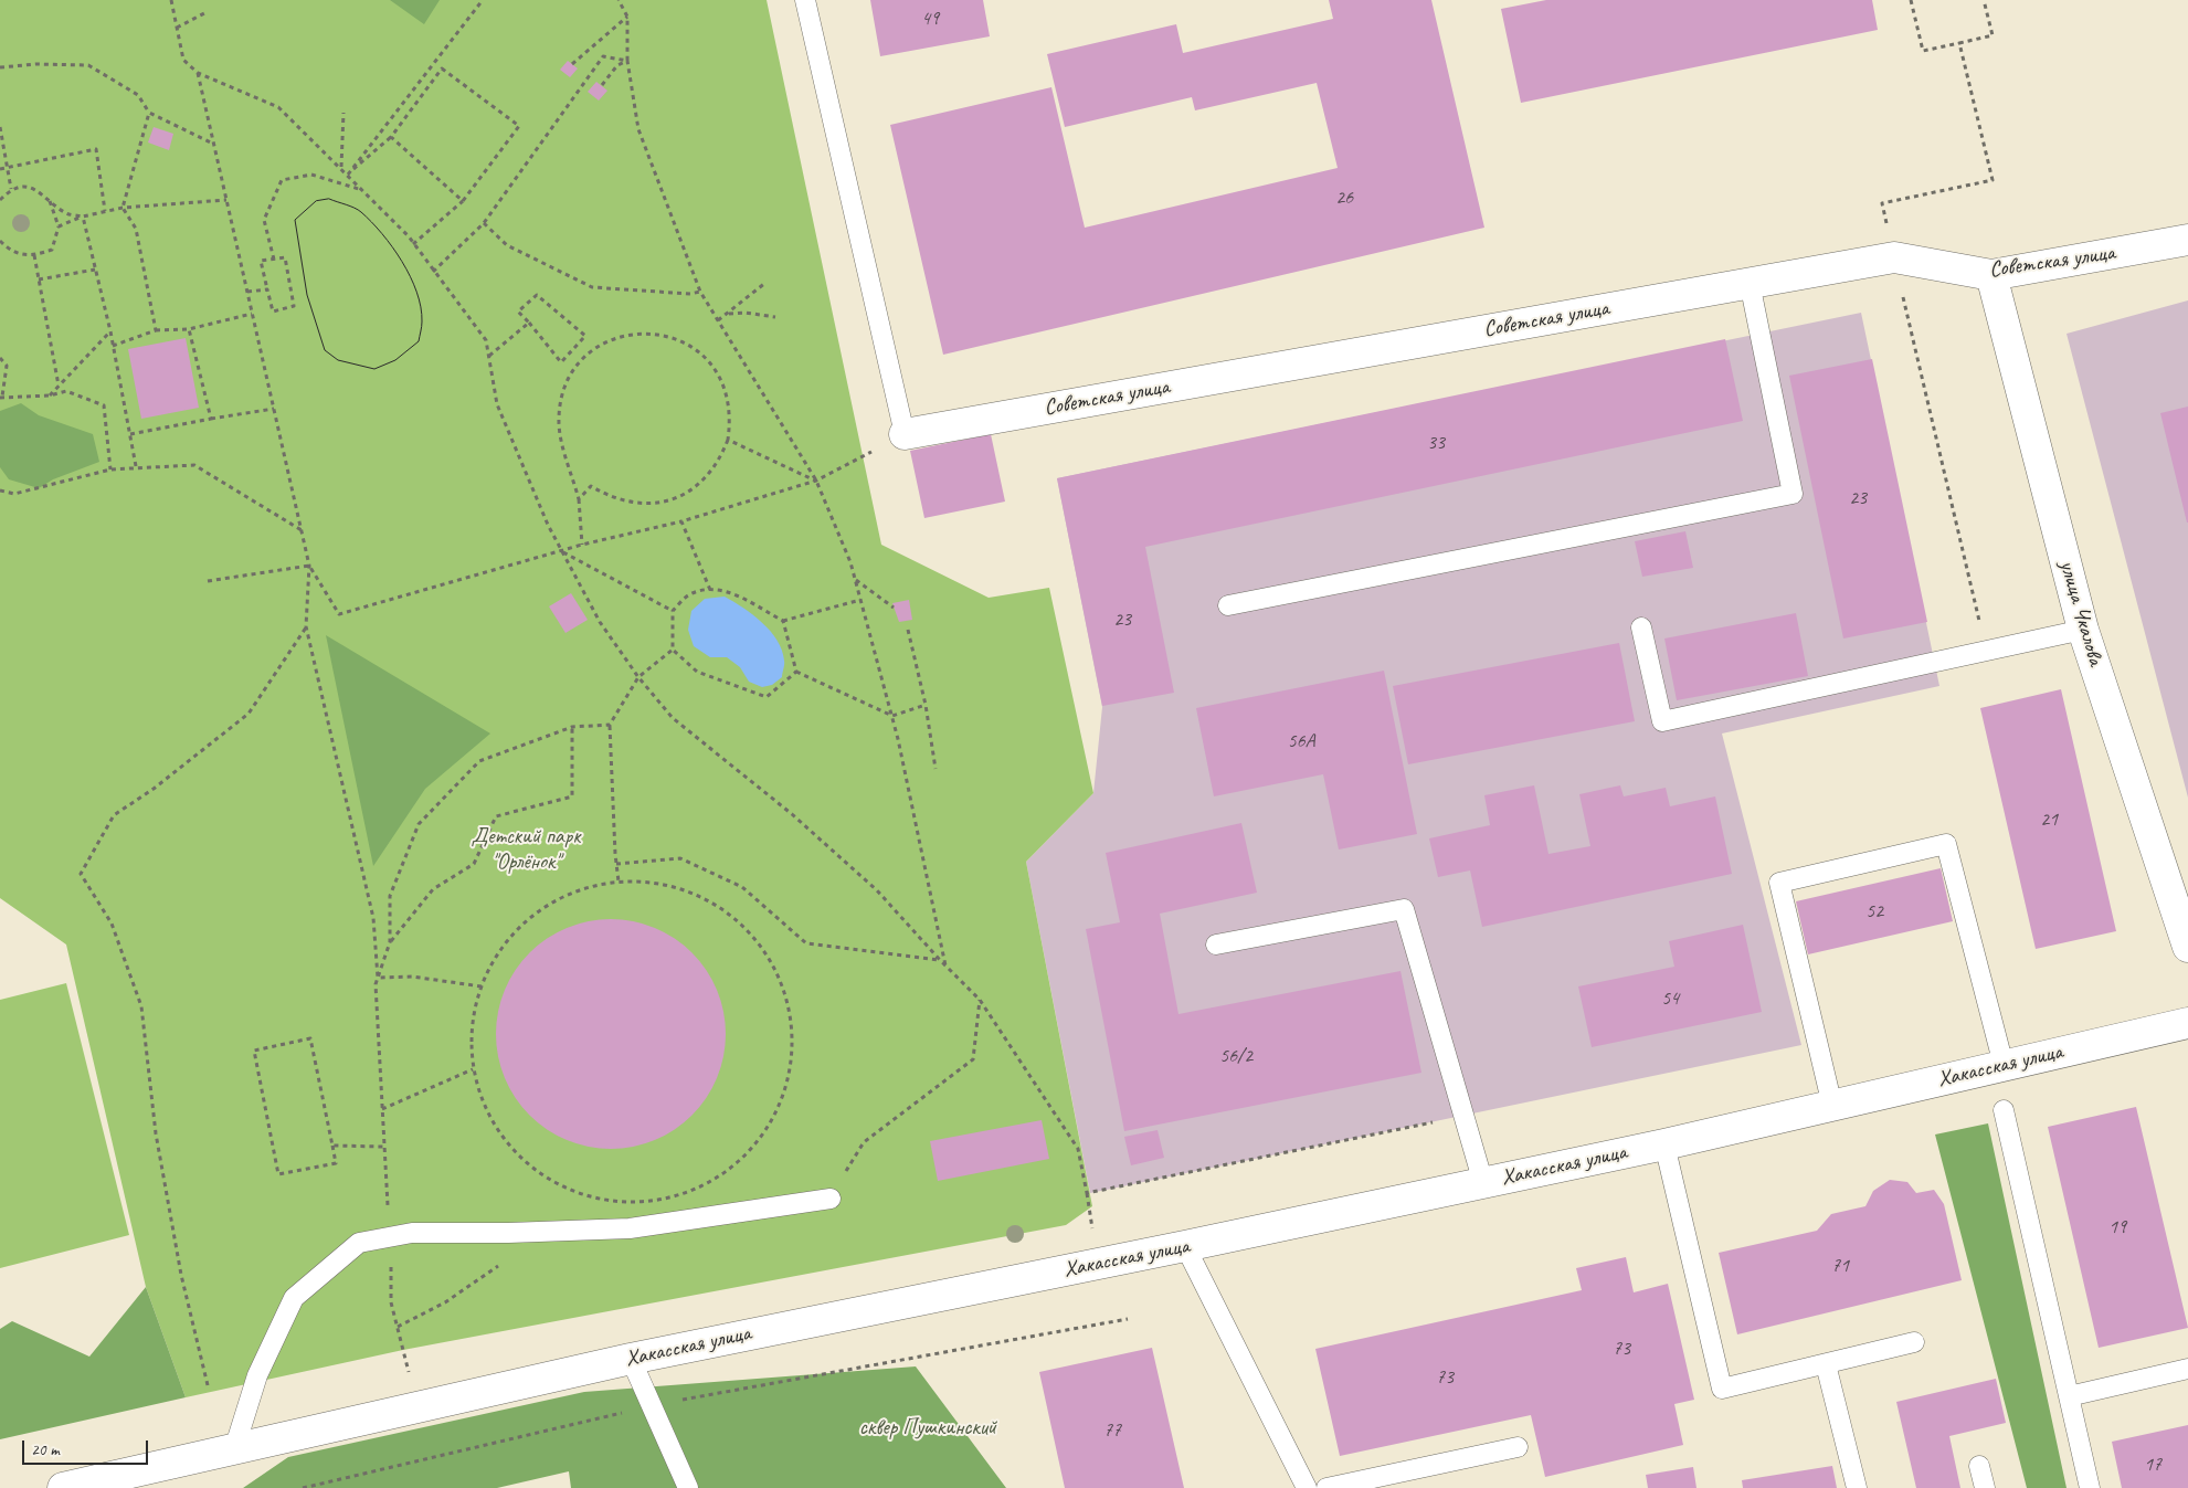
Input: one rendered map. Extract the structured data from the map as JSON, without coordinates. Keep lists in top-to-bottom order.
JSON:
{
  "streets": {
    "street": ["Советская улица", "улица Чкалова", "Хакасская улица"]
  },
  "crossings": [
    ["Советская улица", "улица Чкалова"]
  ],
  "parks": ["Детский парк \"Орлёнок\"", "сквер Пушкинский"],
  "house_numbers": [
    "49",
    "26",
    "33",
    "23",
    "23",
    "56А",
    "21",
    "52",
    "54",
    "56/2",
    "19",
    "71",
    "73",
    "73",
    "77",
    "17"
  ],
  "scale_bar": "20 m"
}
